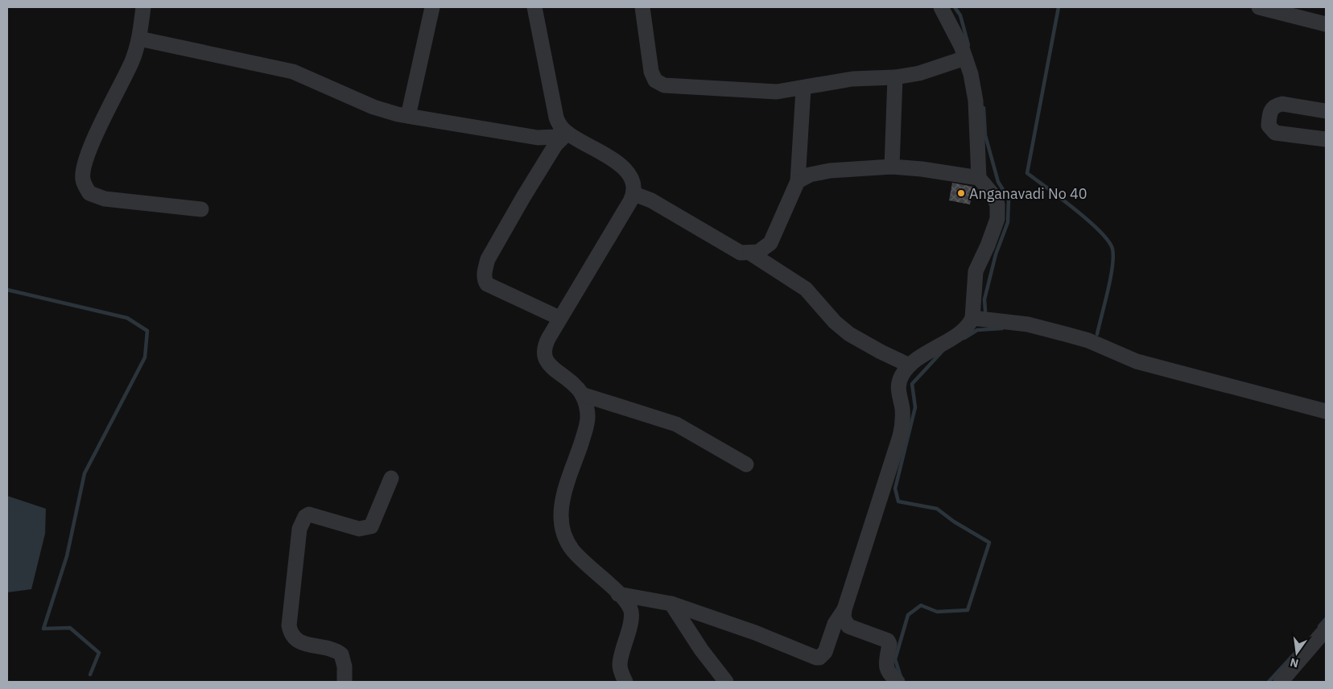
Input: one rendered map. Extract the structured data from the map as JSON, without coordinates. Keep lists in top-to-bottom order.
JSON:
{
  "places": ["Anganavadi No 40"],
  "north": "bottom"
}
